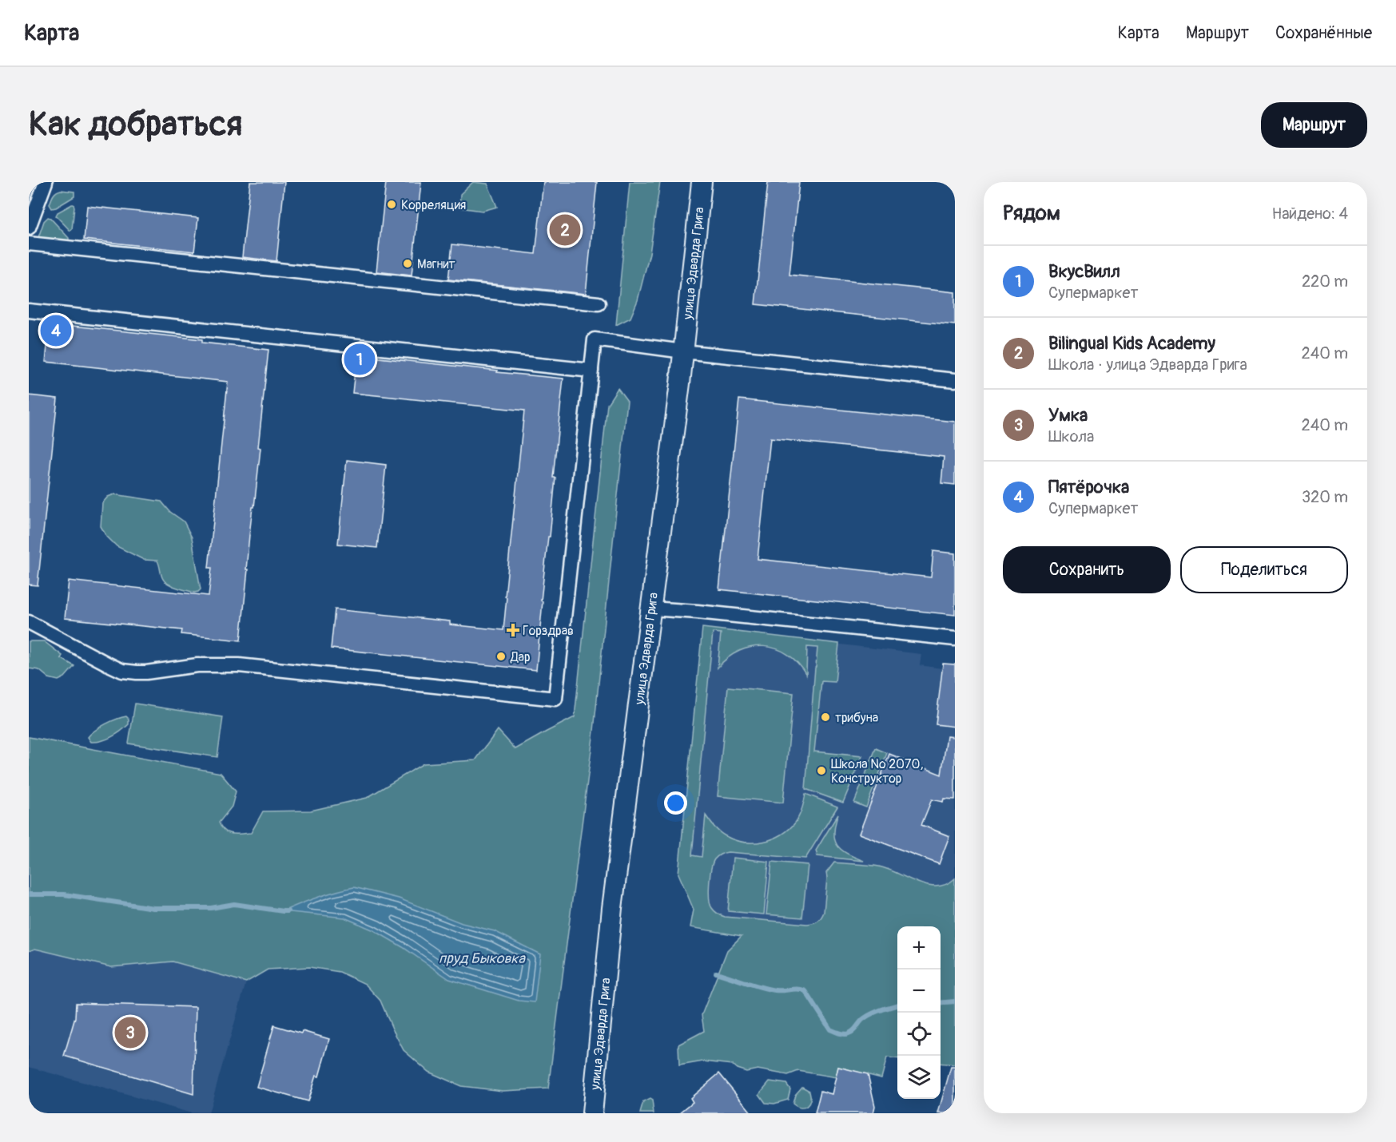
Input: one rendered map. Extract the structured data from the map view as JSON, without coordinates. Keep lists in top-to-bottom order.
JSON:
{
  "streets": {
    "street": ["улица Эдварда Грига"]
  },
  "water": ["пруд Быковка"],
  "places": {
    "other": [
      "Корреляция",
      "Магнит",
      "Дар",
      "трибуна",
      "Школа № 2070, Конструктор"
    ],
    "health": ["Горздрав"]
  },
  "page": {
    "header": "Карта",
    "nav": ["Карта", "Маршрут", "Сохранённые"],
    "buttons": [
      "Маршрут",
      ["Сохранить", "Поделиться"]
    ],
    "title": "Как добраться",
    "heading": ["Рядом", "Найдено: 4"],
    "pins": [
      "2",
      "4",
      "1",
      "3"
    ],
    "list": [
      {
        "mark": "1",
        "name": "ВкусВилл",
        "note": "Супермаркет",
        "value": "220 m"
      },
      {
        "mark": "2",
        "name": "Bilingual Kids Academy",
        "note": "Школа · улица Эдварда Грига",
        "value": "240 m"
      },
      {
        "mark": "3",
        "name": "Умка",
        "note": "Школа",
        "value": "240 m"
      },
      {
        "mark": "4",
        "name": "Пятёрочка",
        "note": "Супермаркет",
        "value": "320 m"
      }
    ],
    "map_buttons": ["+", "−"]
  }
}
